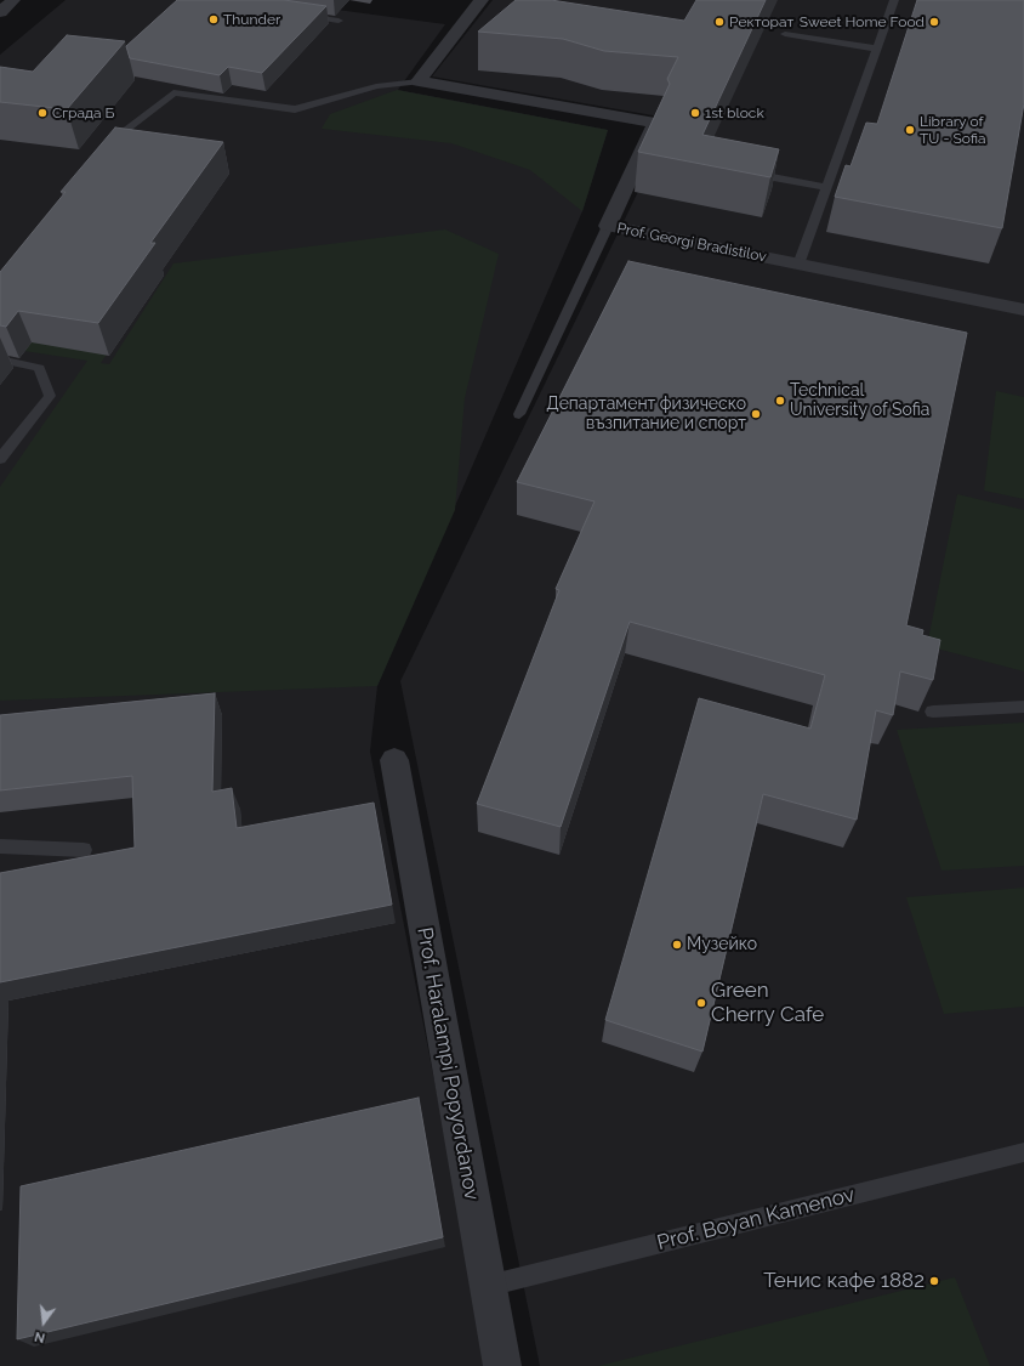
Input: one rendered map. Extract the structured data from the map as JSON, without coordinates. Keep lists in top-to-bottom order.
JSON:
{
  "streets": {
    "street": ["Prof. Georgi Bradistilov", "Prof. Haralampi Popyordanov"],
    "lane": ["Prof. Boyan Kamenov"]
  },
  "crossings": [
    ["Prof. Haralampi Popyordanov", "Prof. Boyan Kamenov"]
  ],
  "places": [
    "Thunder",
    "Ректорат",
    "Sweet Home Food",
    "Сграда Б",
    "1st block",
    "Library of TU - Sofia",
    "Technical University of Sofia",
    "Департамент физическо възпитание и спорт",
    "Музейко",
    "Green Cherry Cafe",
    "Тенис кафе 1882"
  ],
  "north": "bottom"
}
